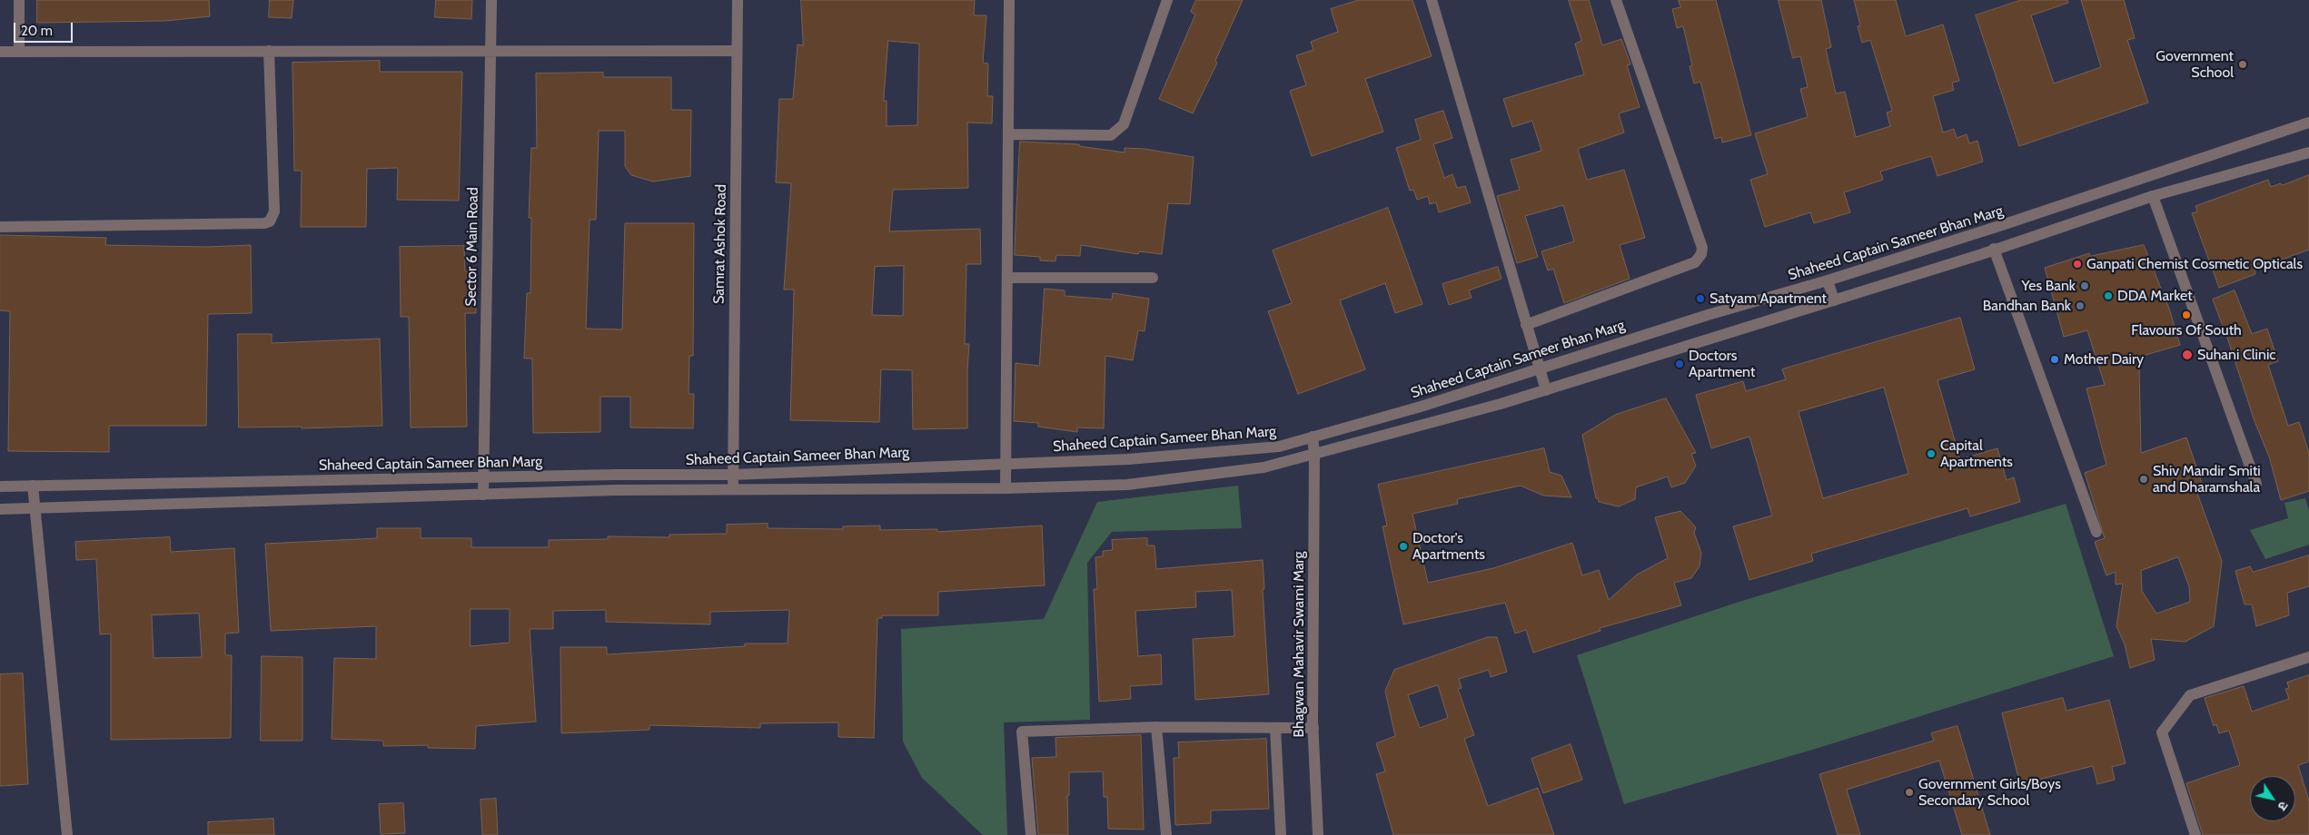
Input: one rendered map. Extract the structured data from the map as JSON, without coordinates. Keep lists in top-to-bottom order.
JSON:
{
  "streets": {
    "street": [
      "Shaheed Captain Sameer Bhan Marg",
      "Samrat Ashok Road",
      "Sector 6 Main Road",
      "Bhagwan Mahavir Swami Marg"
    ]
  },
  "crossings": [
    ["Shaheed Captain Sameer Bhan Marg", "Samrat Ashok Road"],
    ["Shaheed Captain Sameer Bhan Marg", "Sector 6 Main Road"],
    ["Shaheed Captain Sameer Bhan Marg", "Bhagwan Mahavir Swami Marg"]
  ],
  "places": [
    "Government School",
    "Ganpati Chemist Cosmetic Opticals",
    "Yes Bank",
    "DDA Market",
    "Satyam Apartment",
    "Bandhan Bank",
    "Flavours Of South",
    "Suhani Clinic",
    "Mother Dairy",
    "Doctors Apartment",
    "Capital Apartments",
    "Shiv Mandir Smiti and Dharamshala",
    "Doctor's Apartments",
    "Government Girls/Boys Secondary School"
  ],
  "scale_bar": "20 m",
  "north": "bottom right"
}
